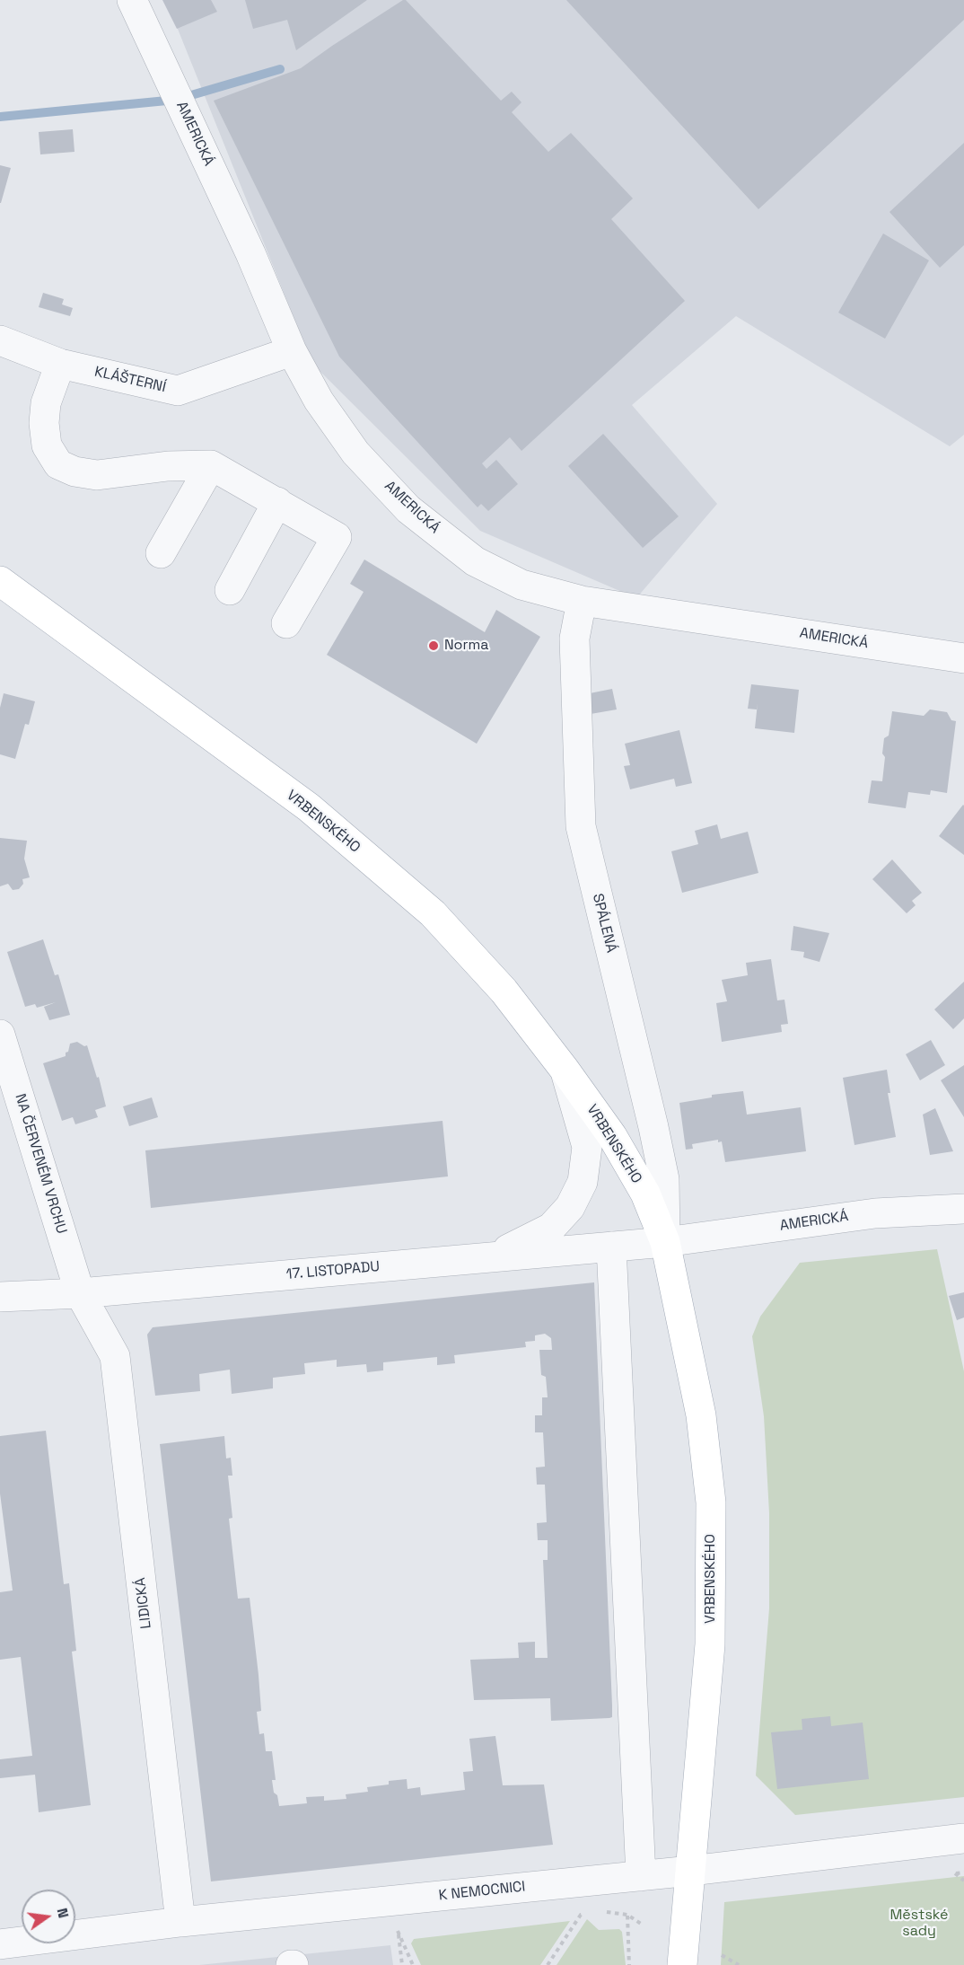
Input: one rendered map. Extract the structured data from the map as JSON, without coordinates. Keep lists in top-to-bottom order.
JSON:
{
  "streets": {
    "main road": ["VRBENSKÉHO"],
    "street": [
      "AMERICKÁ",
      "KLÁŠTERNÍ",
      "SPÁLENÁ",
      "NA ČERVENÉM VRCHU",
      "17. LISTOPADU",
      "LIDICKÁ",
      "K NEMOCNICI"
    ]
  },
  "crossings": [
    ["AMERICKÁ", "KLÁŠTERNÍ"],
    ["AMERICKÁ", "VRBENSKÉHO"],
    ["AMERICKÁ", "SPÁLENÁ"],
    ["AMERICKÁ", "17. LISTOPADU"],
    ["VRBENSKÉHO", "SPÁLENÁ"],
    ["VRBENSKÉHO", "17. LISTOPADU"],
    ["VRBENSKÉHO", "K NEMOCNICI"],
    ["SPÁLENÁ", "17. LISTOPADU"],
    ["NA ČERVENÉM VRCHU", "17. LISTOPADU"],
    ["NA ČERVENÉM VRCHU", "LIDICKÁ"],
    ["17. LISTOPADU", "LIDICKÁ"],
    ["LIDICKÁ", "K NEMOCNICI"]
  ],
  "parks": ["Městské sady"],
  "places": ["Norma"],
  "north": "right"
}
